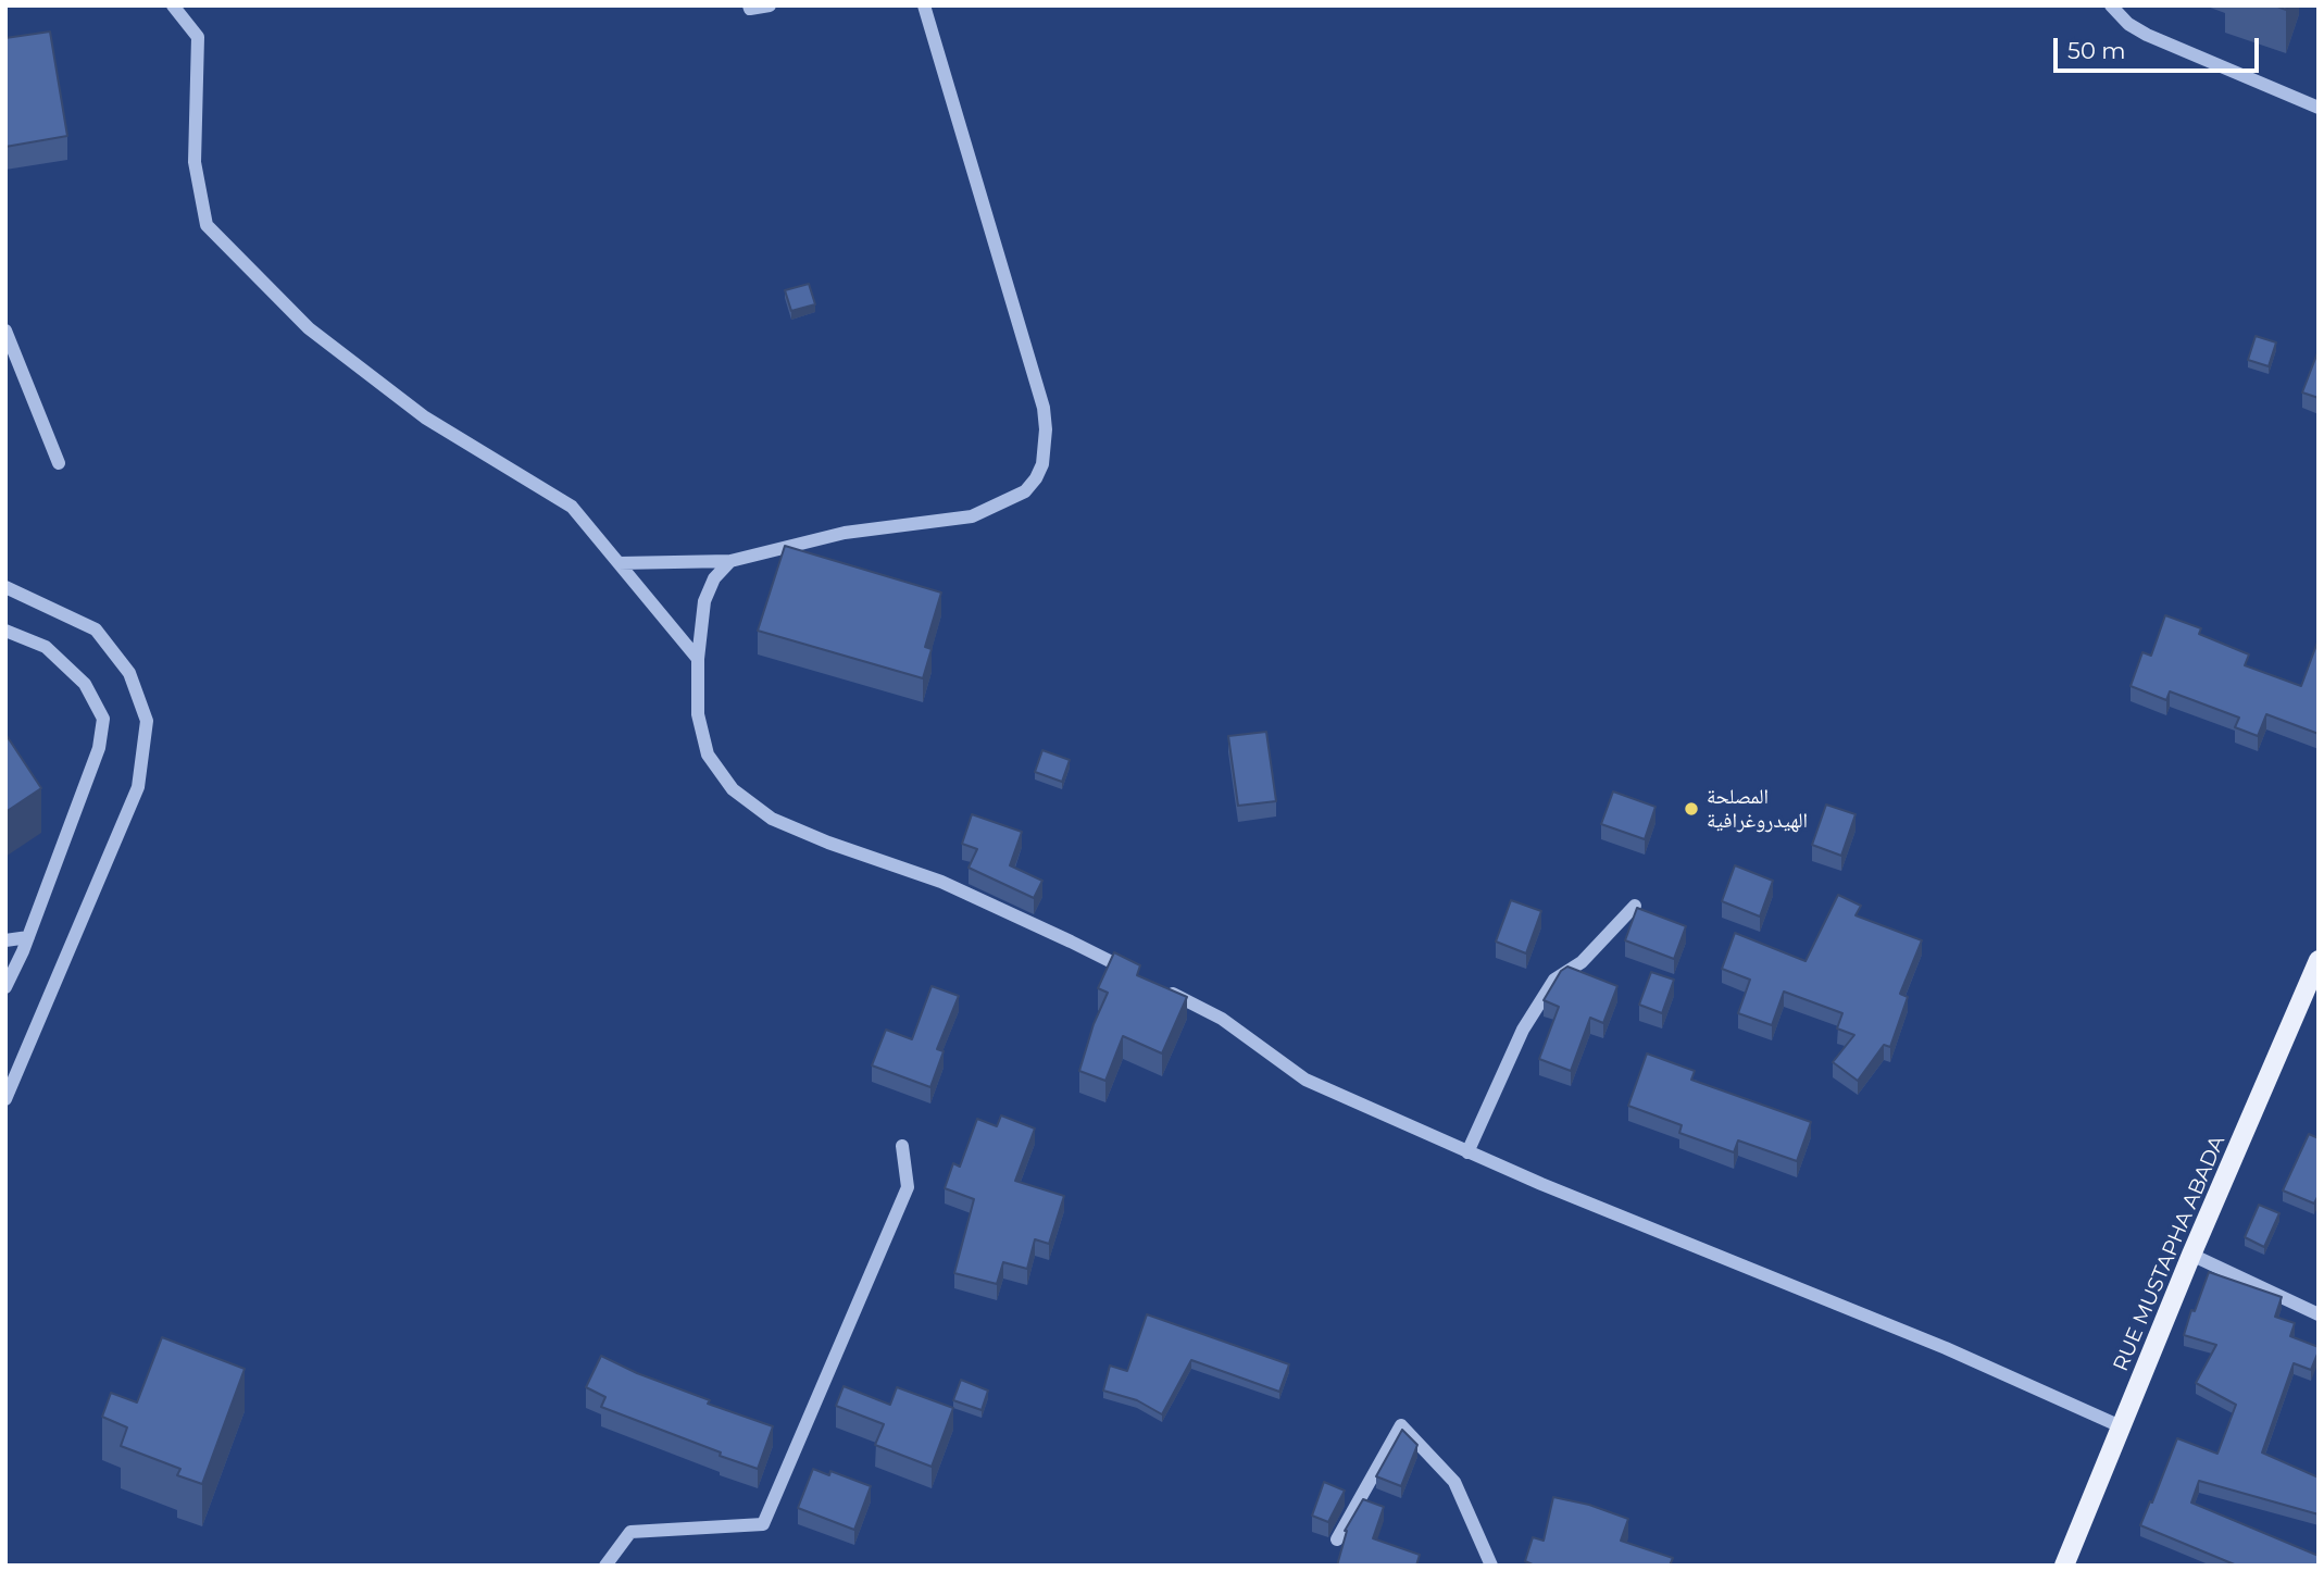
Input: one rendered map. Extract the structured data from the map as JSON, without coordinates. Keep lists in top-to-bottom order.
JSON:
{
  "streets": {
    "main road": ["RUE MUSTAPHA ABADA"]
  },
  "places": ["المصلحة الهيدروغرافية"],
  "scale_bar": "50 m"
}
